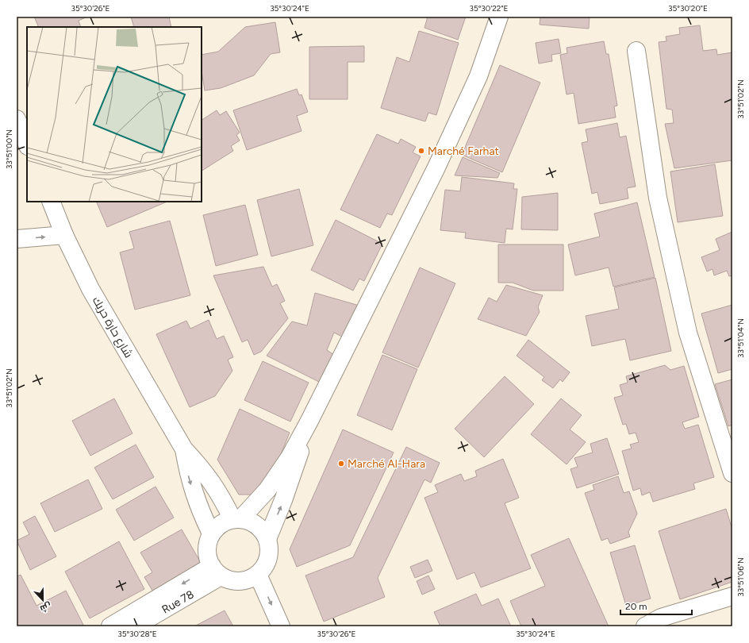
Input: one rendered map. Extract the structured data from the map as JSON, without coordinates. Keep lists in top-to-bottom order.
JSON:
{
  "streets": {
    "street": ["شارع حارة حريك", "Rue 78"]
  },
  "crossings": [
    ["شارع حارة حريك", "Rue 78"]
  ],
  "places": ["Marché Farhat", "Marché Al-Hara"],
  "scale_bar": "20 m",
  "north": "bottom",
  "coordinates": [
    "35°30'26\"E",
    "35°30'24\"E",
    "35°30'22\"E",
    "35°30'20\"E",
    "33°51'02\"N",
    "33°51'00\"N",
    "33°51'04\"N",
    "33°51'06\"N",
    "35°30'28\"E"
  ]
}
